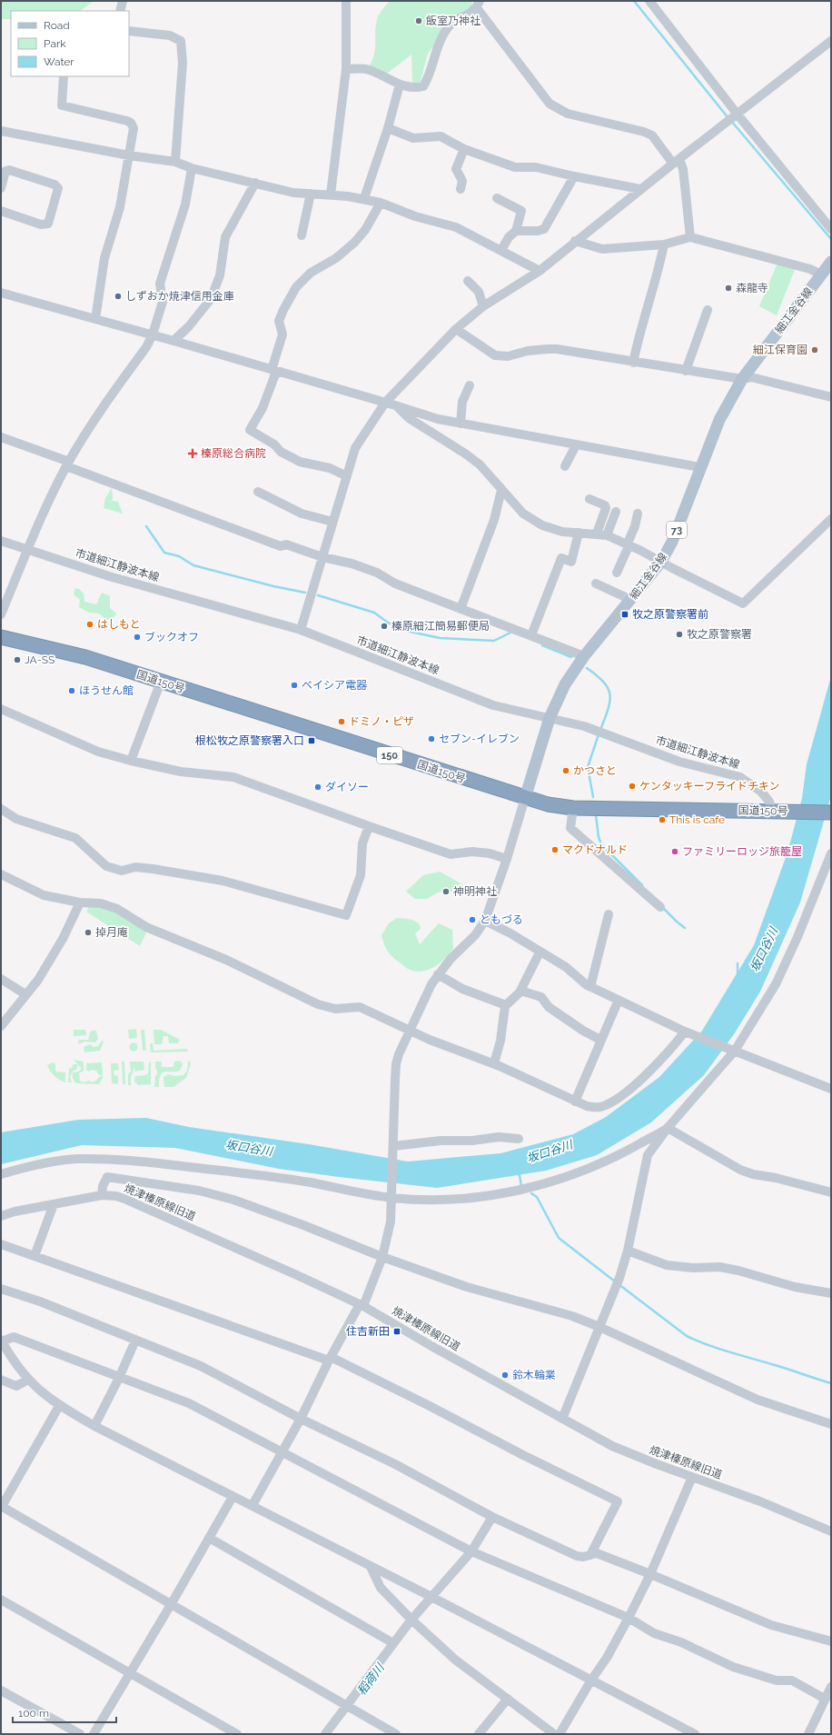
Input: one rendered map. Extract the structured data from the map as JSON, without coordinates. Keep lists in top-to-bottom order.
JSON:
{
  "streets": {
    "highway": ["国道150号", "150"],
    "main road": ["細江金谷線", "73"],
    "street": ["市道細江静波本線", "焼津榛原線旧道"]
  },
  "crossings": [
    ["細江金谷線", "市道細江静波本線"],
    ["細江金谷線", "国道150号"],
    ["市道細江静波本線", "国道150号"]
  ],
  "water": ["坂口谷川", "稻荷川"],
  "places": {
    "other": [
      "飯室乃神社",
      "森龍寺",
      "しずおか焼津信用金庫",
      "細江保育園",
      "はしもと",
      "榛原細江簡易郵便局",
      "牧之原警察署",
      "ブックオフ",
      "JA-SS",
      "ベイシア電器",
      "ほうせん館",
      "ドミノ・ピザ",
      "セブン-イレブン",
      "かつさと",
      "ケンタッキーフライドチキン",
      "ダイソー",
      "This is cafe",
      "マクドナルド",
      "ファミリーロッジ旅籠屋",
      "神明神社",
      "ともづる",
      "掉月庵",
      "鈴木輪業"
    ],
    "health": ["榛原総合病院"],
    "transit": ["牧之原警察署前", "根松牧之原警察署入口", "住吉新田"]
  },
  "legend": ["Road", "Park", "Water"],
  "scale_bar": "100 m"
}
